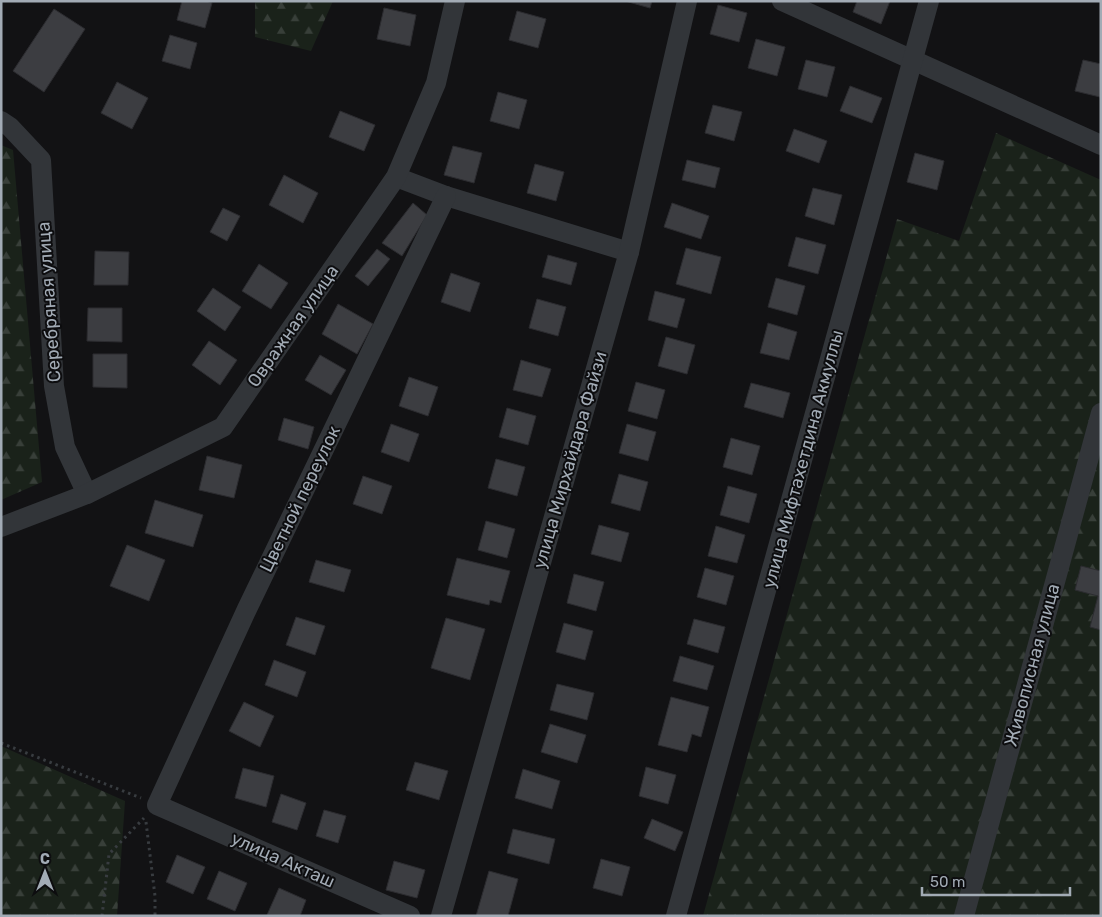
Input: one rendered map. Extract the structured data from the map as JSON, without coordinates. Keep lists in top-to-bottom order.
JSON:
{
  "streets": {
    "street": [
      "Серебряная улица",
      "Овражная улица",
      "улица Мифтахетдина Акмуллы",
      "улица Мирхайдара Файзи",
      "Цветной переулок",
      "Живописная улица",
      "улица Акташ"
    ]
  },
  "crossings": [
    ["Серебряная улица", "Овражная улица"],
    ["Цветной переулок", "улица Акташ"]
  ],
  "scale_bar": "50 m",
  "north": "top"
}
